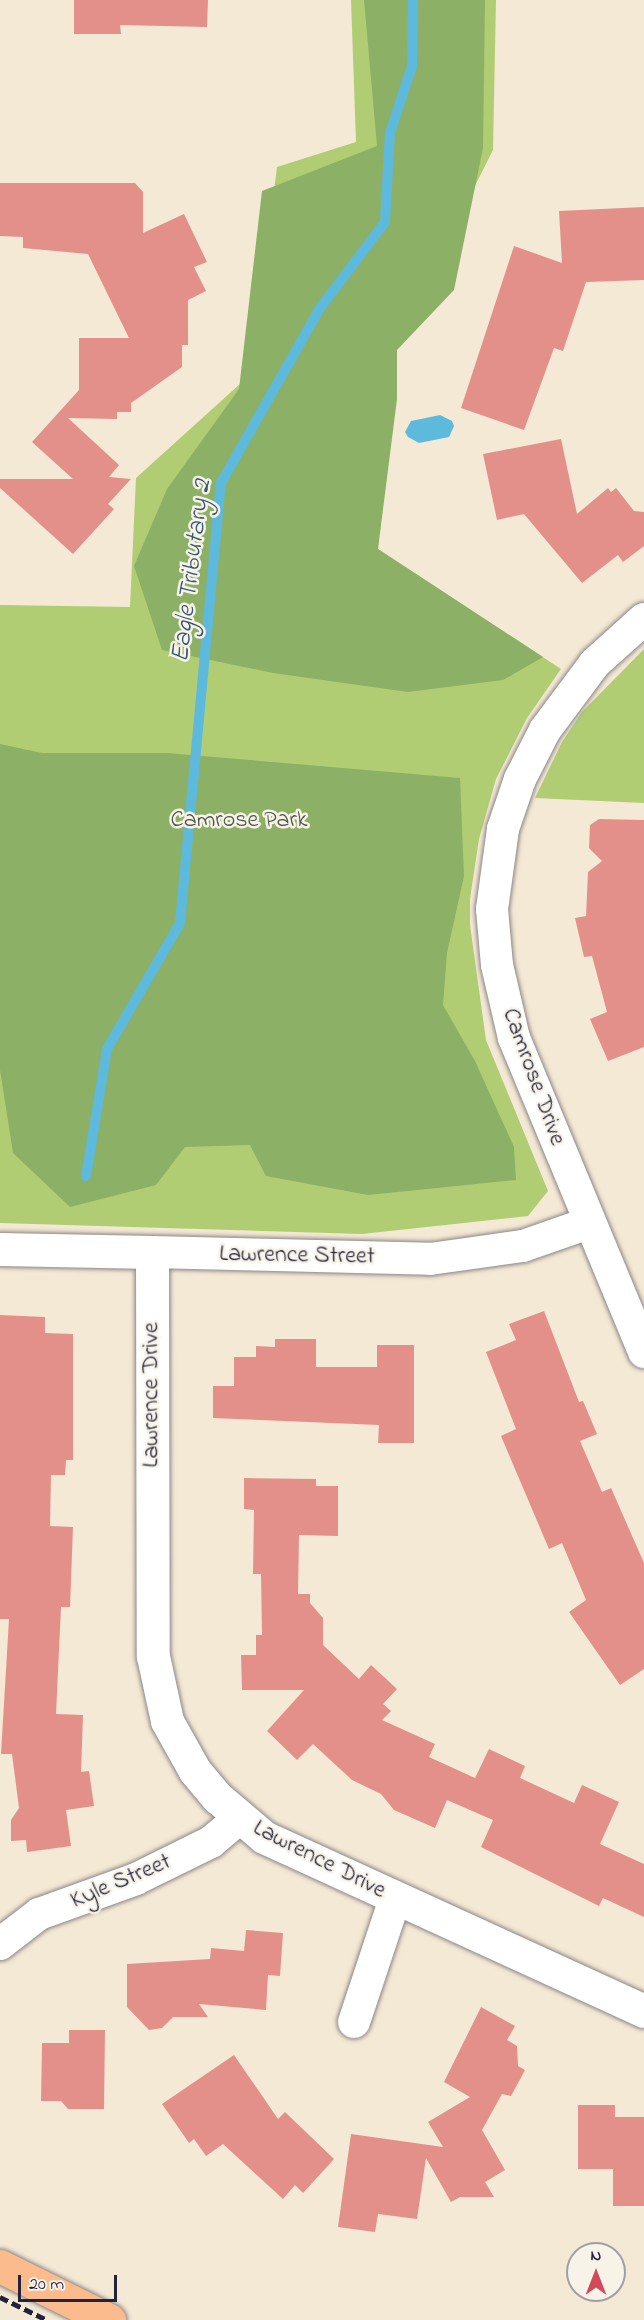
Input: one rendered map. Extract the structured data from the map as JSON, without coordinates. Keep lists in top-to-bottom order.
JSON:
{
  "streets": {
    "street": [
      "Camrose Drive",
      "Lawrence Street",
      "Lawrence Drive",
      "Kyle Street"
    ]
  },
  "crossings": [
    ["Camrose Drive", "Lawrence Street"],
    ["Lawrence Street", "Lawrence Drive"],
    ["Lawrence Drive", "Kyle Street"]
  ],
  "water": ["Eagle Tributary 2"],
  "parks": ["Camrose Park"],
  "scale_bar": "20 m",
  "north": "top"
}
